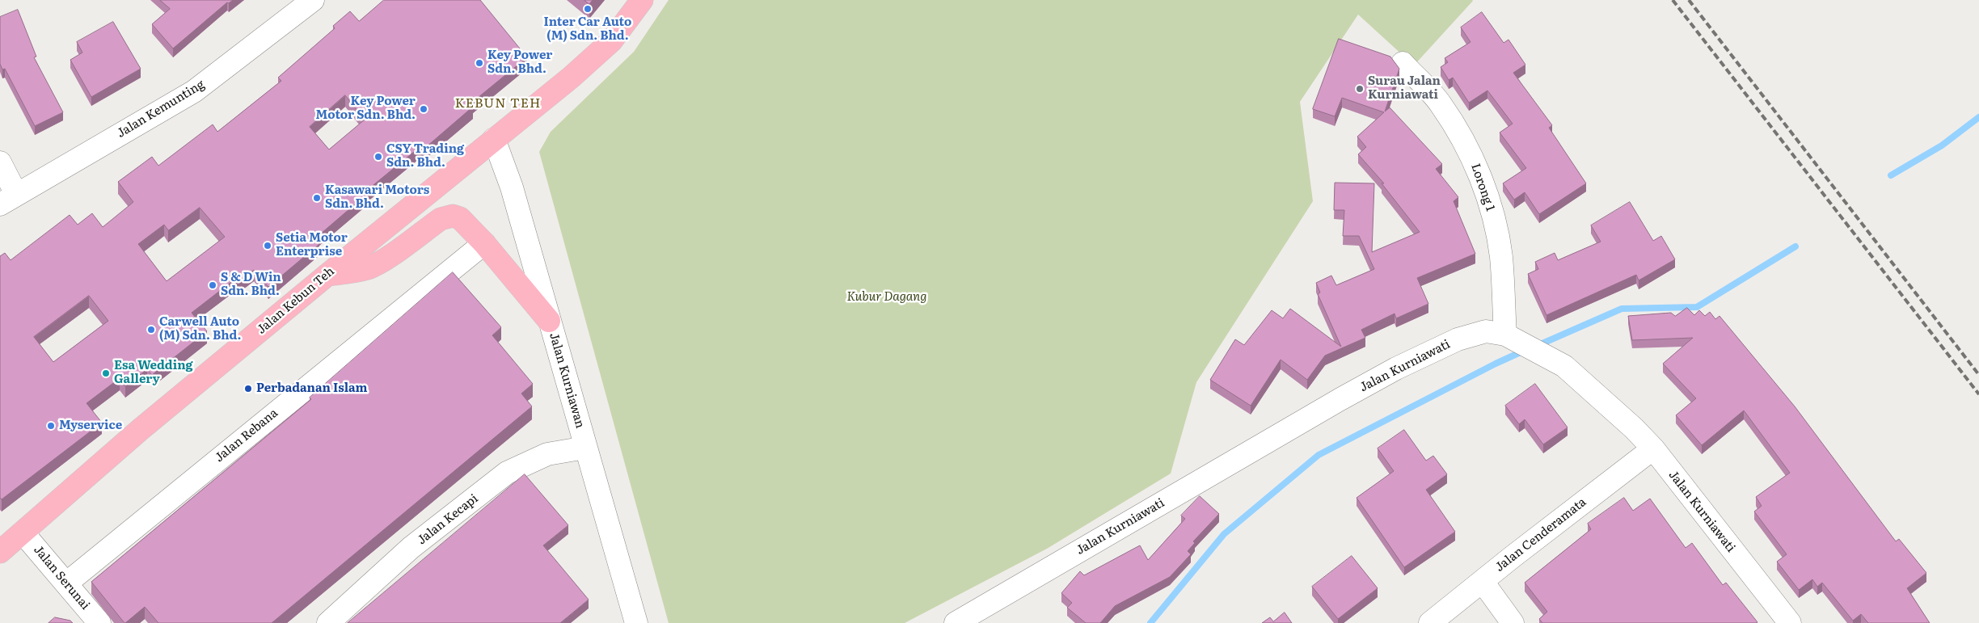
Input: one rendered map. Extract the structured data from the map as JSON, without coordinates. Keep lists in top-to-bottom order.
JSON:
{
  "streets": {
    "main road": ["Jalan Kebun Teh"],
    "street": [
      "Jalan Kemunting",
      "Lorong 1",
      "Jalan Kurniawati",
      "Jalan Kurniawan",
      "Jalan Rebana",
      "Jalan Kecapi",
      "Jalan Cenderamata",
      "Jalan Serunai"
    ]
  },
  "crossings": [
    ["Lorong 1", "Jalan Kurniawati"],
    ["Jalan Kebun Teh", "Jalan Kurniawan"],
    ["Jalan Kebun Teh", "Jalan Serunai"],
    ["Jalan Kurniawati", "Jalan Cenderamata"],
    ["Jalan Kurniawan", "Jalan Kecapi"],
    ["Jalan Rebana", "Jalan Serunai"]
  ],
  "districts": ["KEBUN TEH"],
  "parks": ["Kubur Dagang"],
  "places": [
    "Inter Car Auto (M) Sdn. Bhd.",
    "Key Power Sdn. Bhd.",
    "Surau Jalan Kurniawati",
    "Key Power Motor Sdn. Bhd.",
    "CSY Trading Sdn. Bhd.",
    "Kasawari Motors Sdn. Bhd.",
    "Setia Motor Enterprise",
    "S & D Win Sdn. Bhd.",
    "Carwell Auto (M) Sdn. Bhd.",
    "Esa Wedding Gallery",
    "Perbadanan Islam",
    "Myservice"
  ]
}
